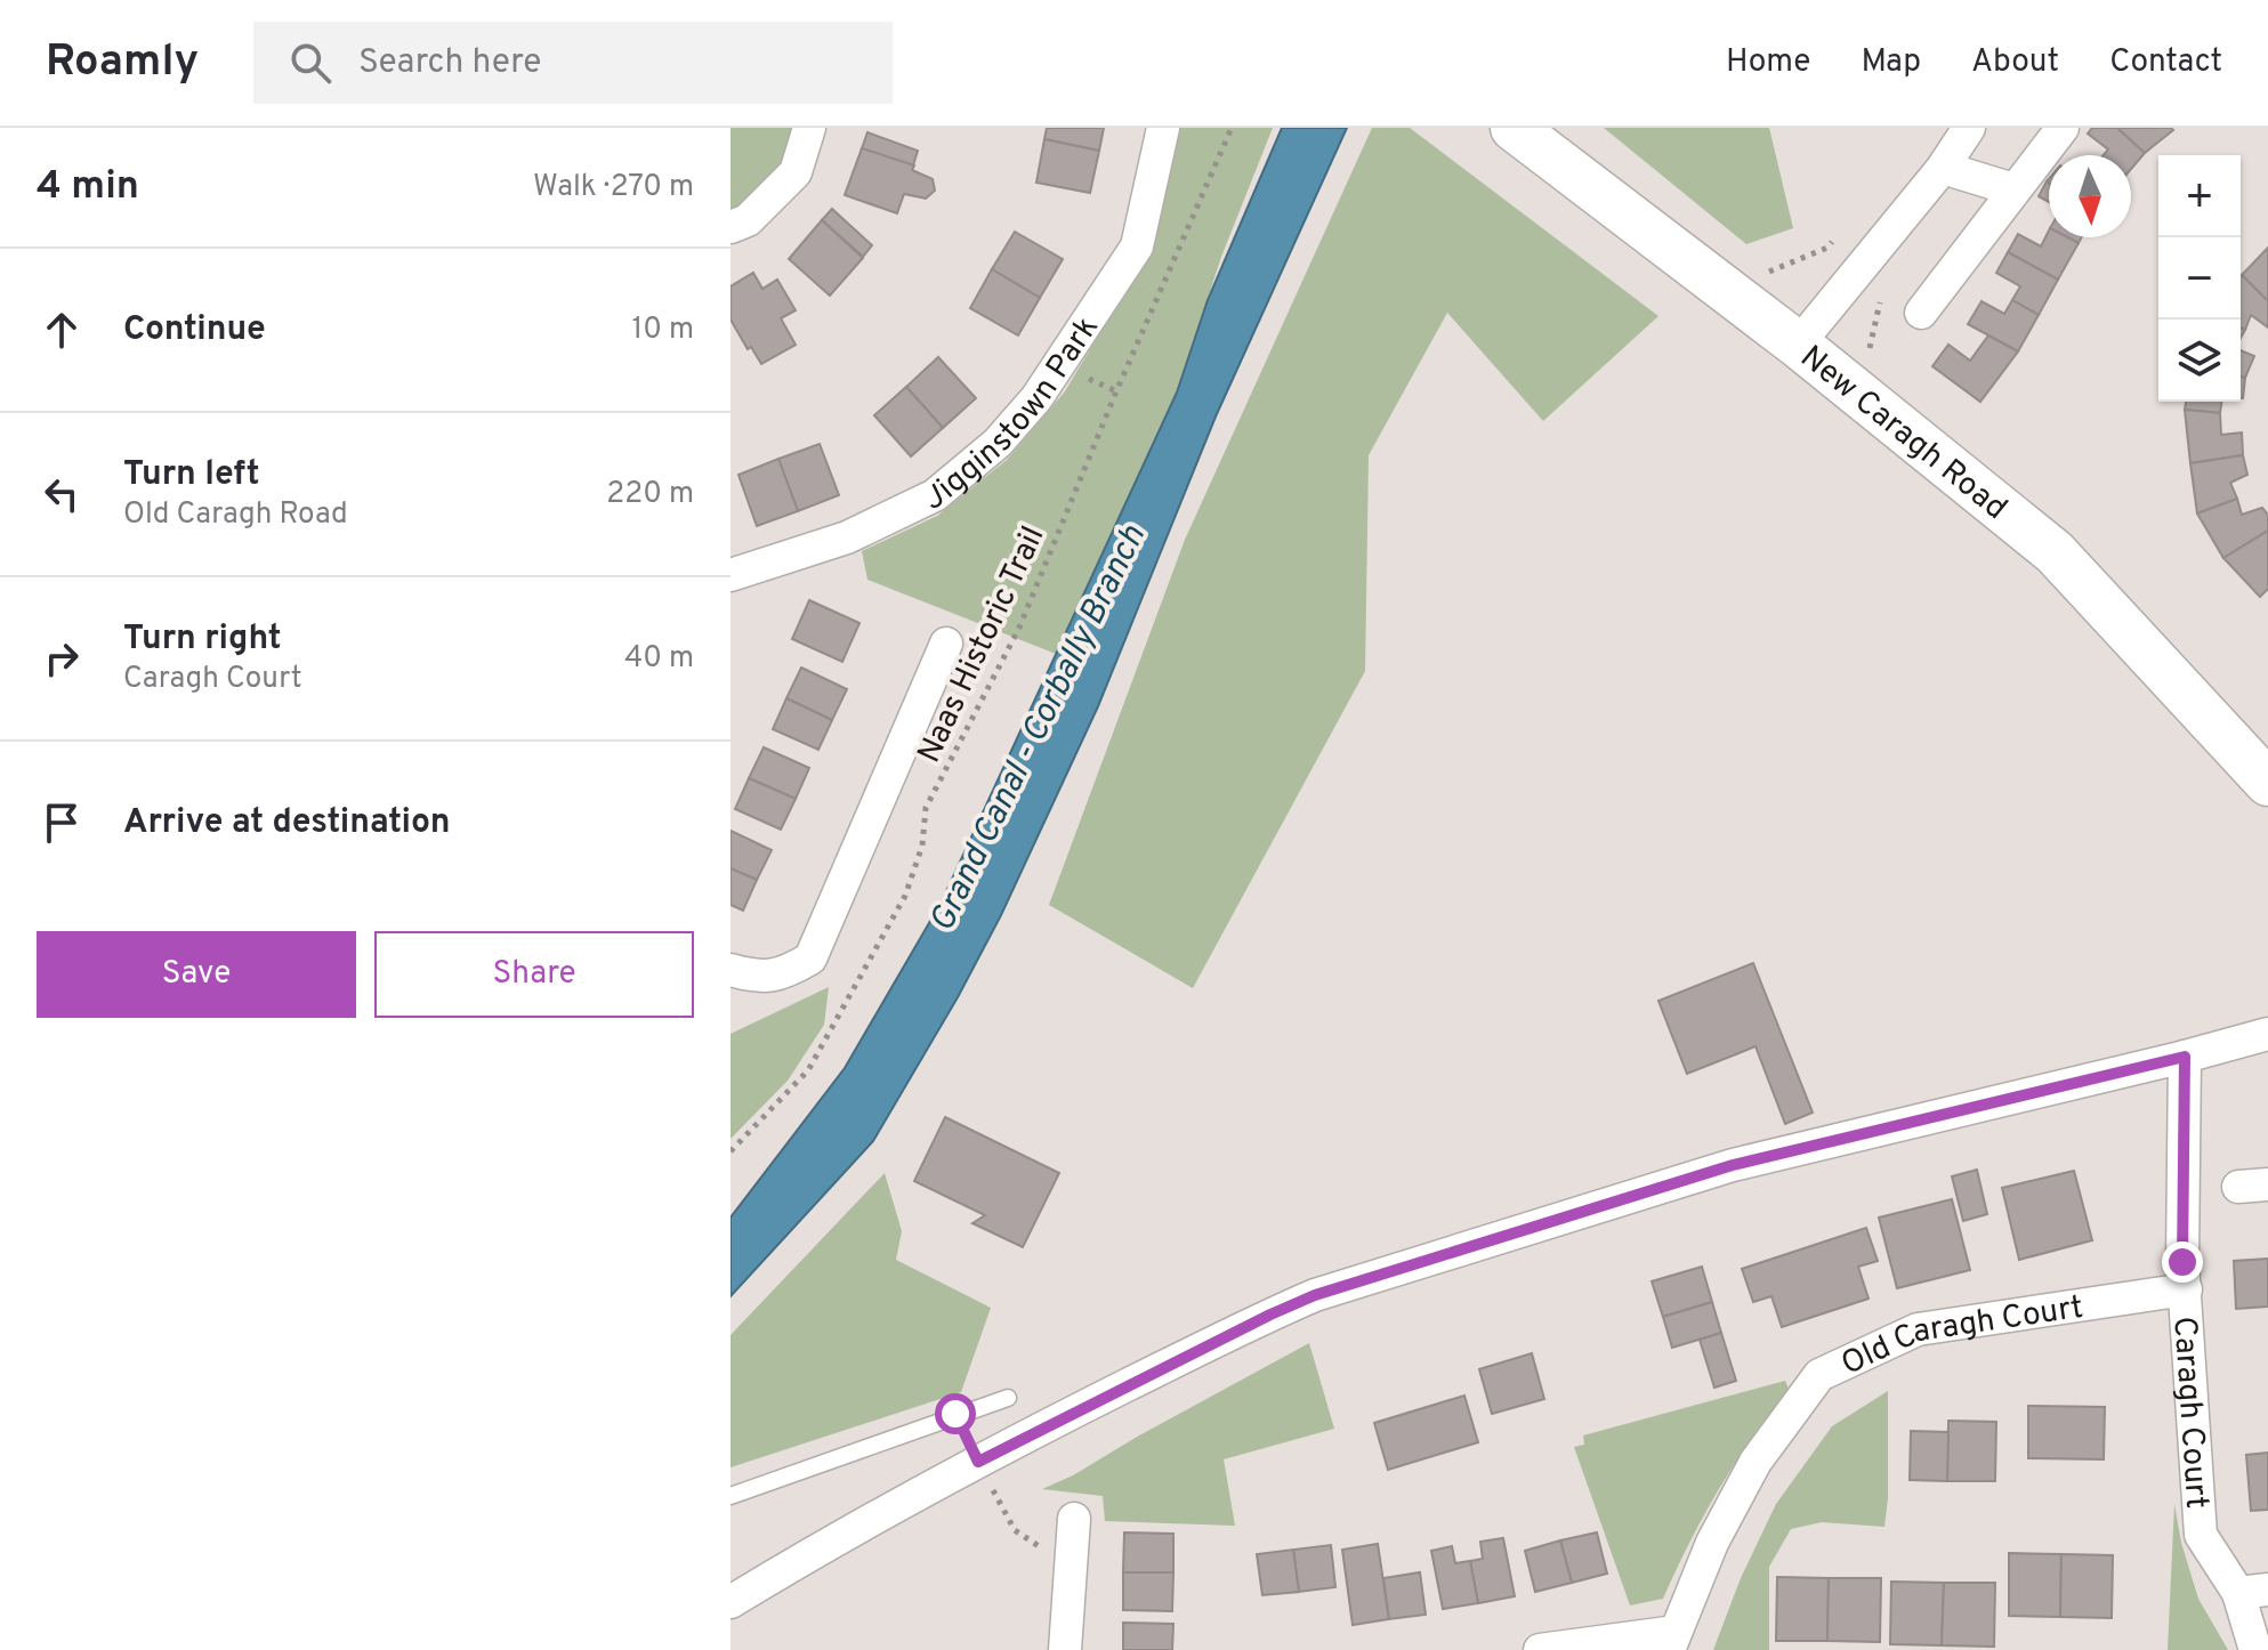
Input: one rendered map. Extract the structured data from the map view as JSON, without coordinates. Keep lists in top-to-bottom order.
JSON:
{
  "streets": {
    "main road": ["New Caragh Road"],
    "street": ["Jigginstown Park", "Old Caragh Court", "Caragh Court"],
    "path": ["Naas Historic Trail"]
  },
  "crossings": [
    ["Old Caragh Court", "Caragh Court"]
  ],
  "water": ["Grand Canal - Corbally Branch"],
  "north": "bottom",
  "page": {
    "header": "Roamly",
    "search": "Search here",
    "nav": [
      "Home",
      "Map",
      "About",
      "Contact"
    ],
    "heading": ["4 min", "Walk · 270 m"],
    "map_buttons": ["+", "−"],
    "list": [
      ["Continue", "10 m"],
      ["Turn left", "Old Caragh Road", "220 m"],
      ["Turn right", "Caragh Court", "40 m"],
      "Arrive at destination"
    ],
    "buttons": ["Save", "Share"]
  }
}
